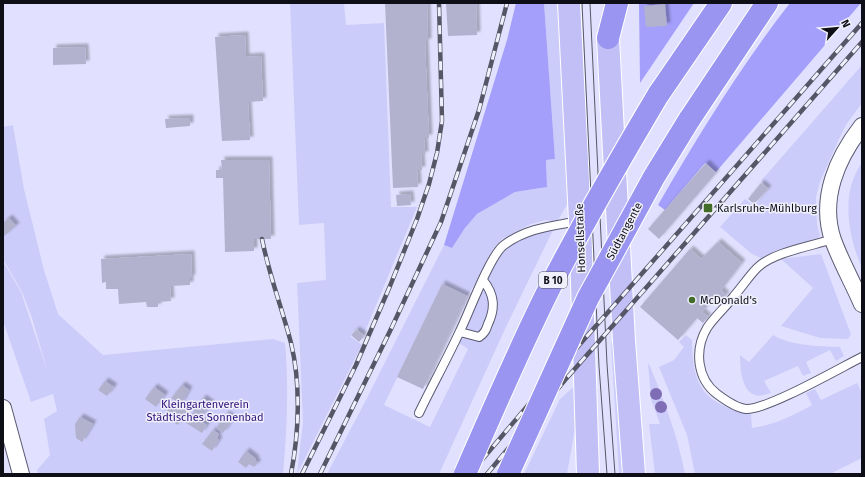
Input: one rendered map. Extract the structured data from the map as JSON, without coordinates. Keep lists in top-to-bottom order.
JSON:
{
  "streets": {
    "highway": ["Südtangente", "B 10"],
    "main road": ["Honsellstraße"]
  },
  "parks": ["Kleingartenverein Städtisches Sonnenbad"],
  "places": {
    "transit": ["Karlsruhe-Mühlburg"],
    "other": ["McDonald's"]
  },
  "north": "top right"
}
